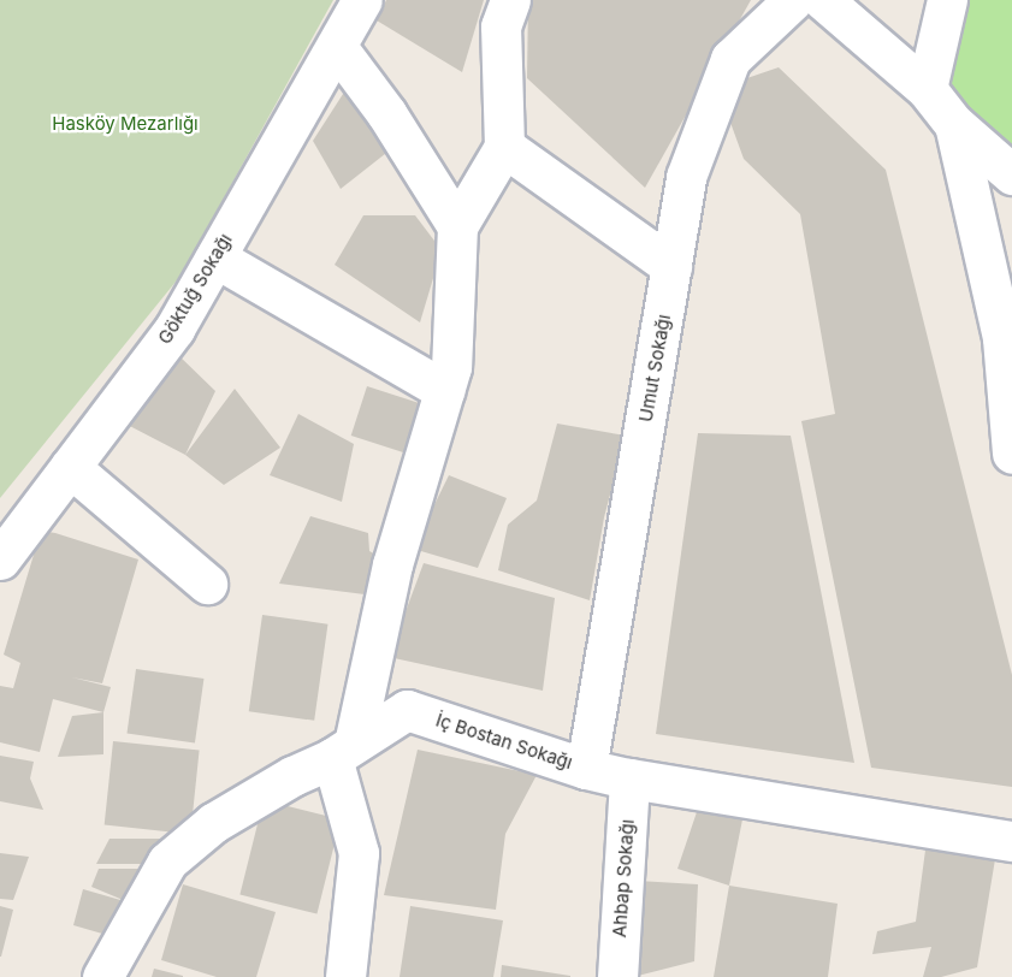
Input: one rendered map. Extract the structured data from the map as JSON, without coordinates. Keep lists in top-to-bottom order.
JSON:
{
  "streets": {
    "street": [
      "Göktuğ Sokağı",
      "Umut Sokağı",
      "İç Bostan Sokağı",
      "Ahbap Sokağı"
    ]
  },
  "crossings": [
    ["Umut Sokağı", "İç Bostan Sokağı"],
    ["İç Bostan Sokağı", "Ahbap Sokağı"]
  ],
  "parks": ["Hasköy Mezarlığı"]
}
